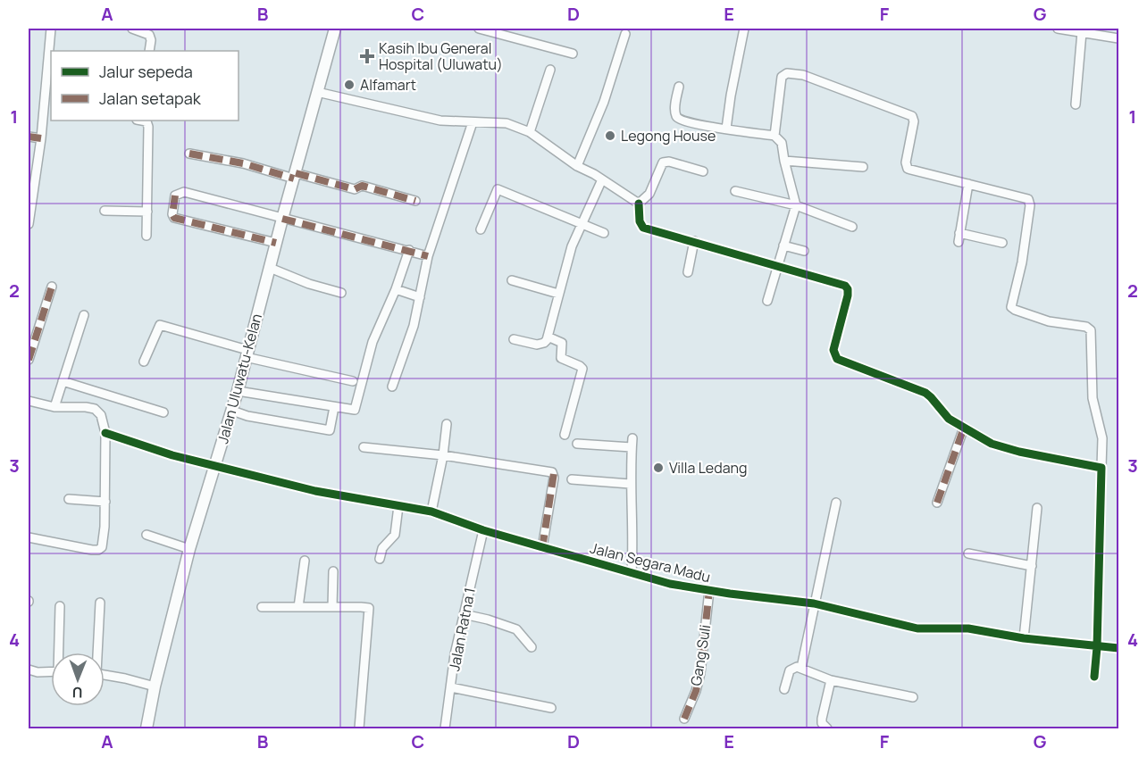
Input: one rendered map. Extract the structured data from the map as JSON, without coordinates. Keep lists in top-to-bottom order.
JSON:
{
  "streets": {
    "street": [
      "Jalan Uluwatu-Kelan",
      "Jalan Segara Madu",
      "Jalan Ratna 1",
      "Gang Suli"
    ]
  },
  "crossings": [
    ["Jalan Uluwatu-Kelan", "Jalan Segara Madu"],
    ["Jalan Segara Madu", "Jalan Ratna 1"],
    ["Jalan Segara Madu", "Gang Suli"]
  ],
  "places": {
    "health": ["Kasih Ibu General Hospital (Uluwatu)"],
    "other": ["Alfamart", "Legong House", "Villa Ledang"]
  },
  "legend": ["Jalur sepeda", "Jalan setapak"],
  "north": "bottom",
  "grid": {
    "columns": [
      "A",
      "B",
      "C",
      "D",
      "E",
      "F",
      "G"
    ],
    "rows": [
      "1",
      "2",
      "3",
      "4"
    ]
  }
}
